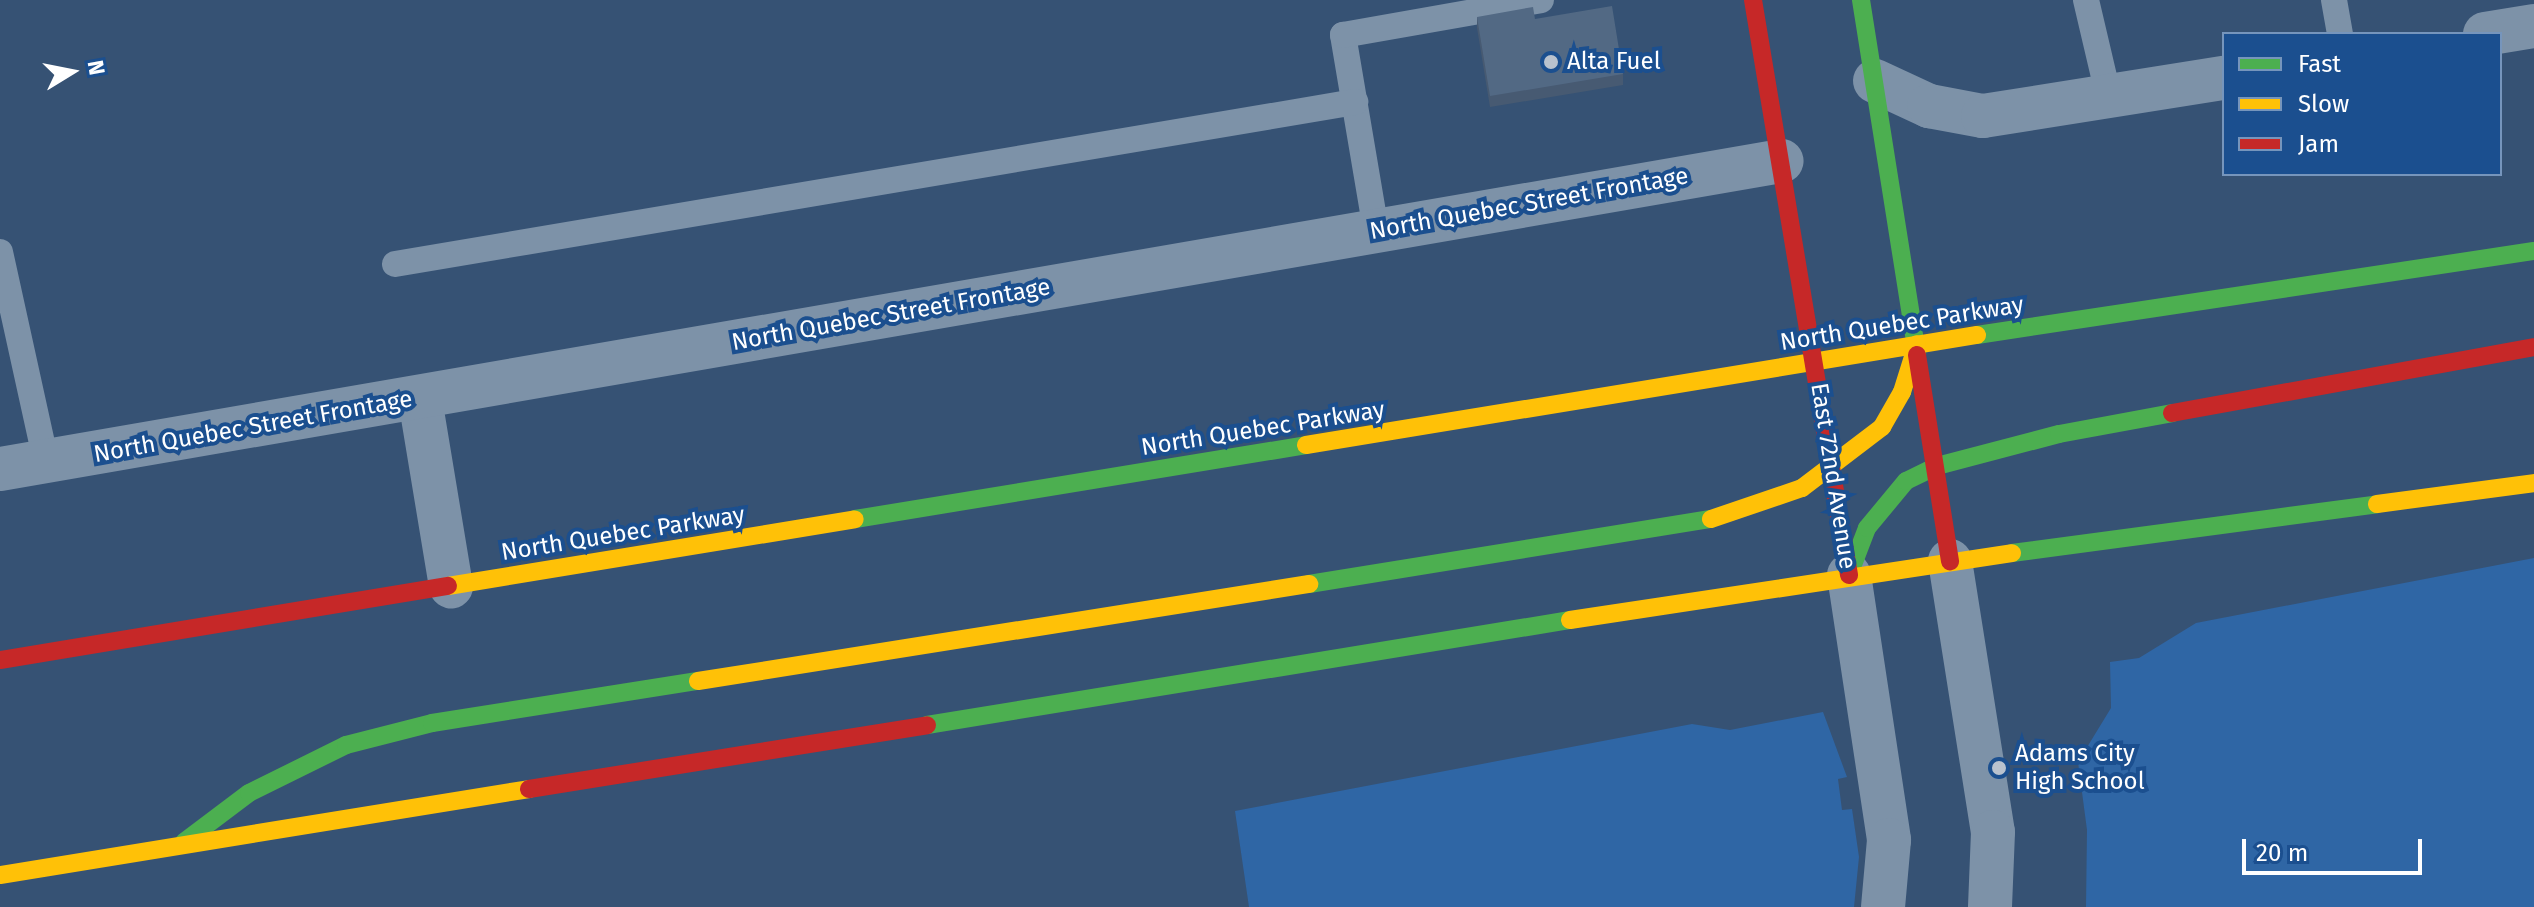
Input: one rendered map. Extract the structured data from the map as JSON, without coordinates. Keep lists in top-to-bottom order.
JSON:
{
  "streets": {
    "main road": ["North Quebec Parkway", "East 72nd Avenue"],
    "street": ["North Quebec Street Frontage"]
  },
  "crossings": [
    ["North Quebec Street Frontage", "East 72nd Avenue"],
    ["North Quebec Parkway", "East 72nd Avenue"]
  ],
  "places": ["Alta Fuel", "Adams City High School"],
  "legend": ["Fast", "Slow", "Jam"],
  "scale_bar": "20 m",
  "north": "right"
}
